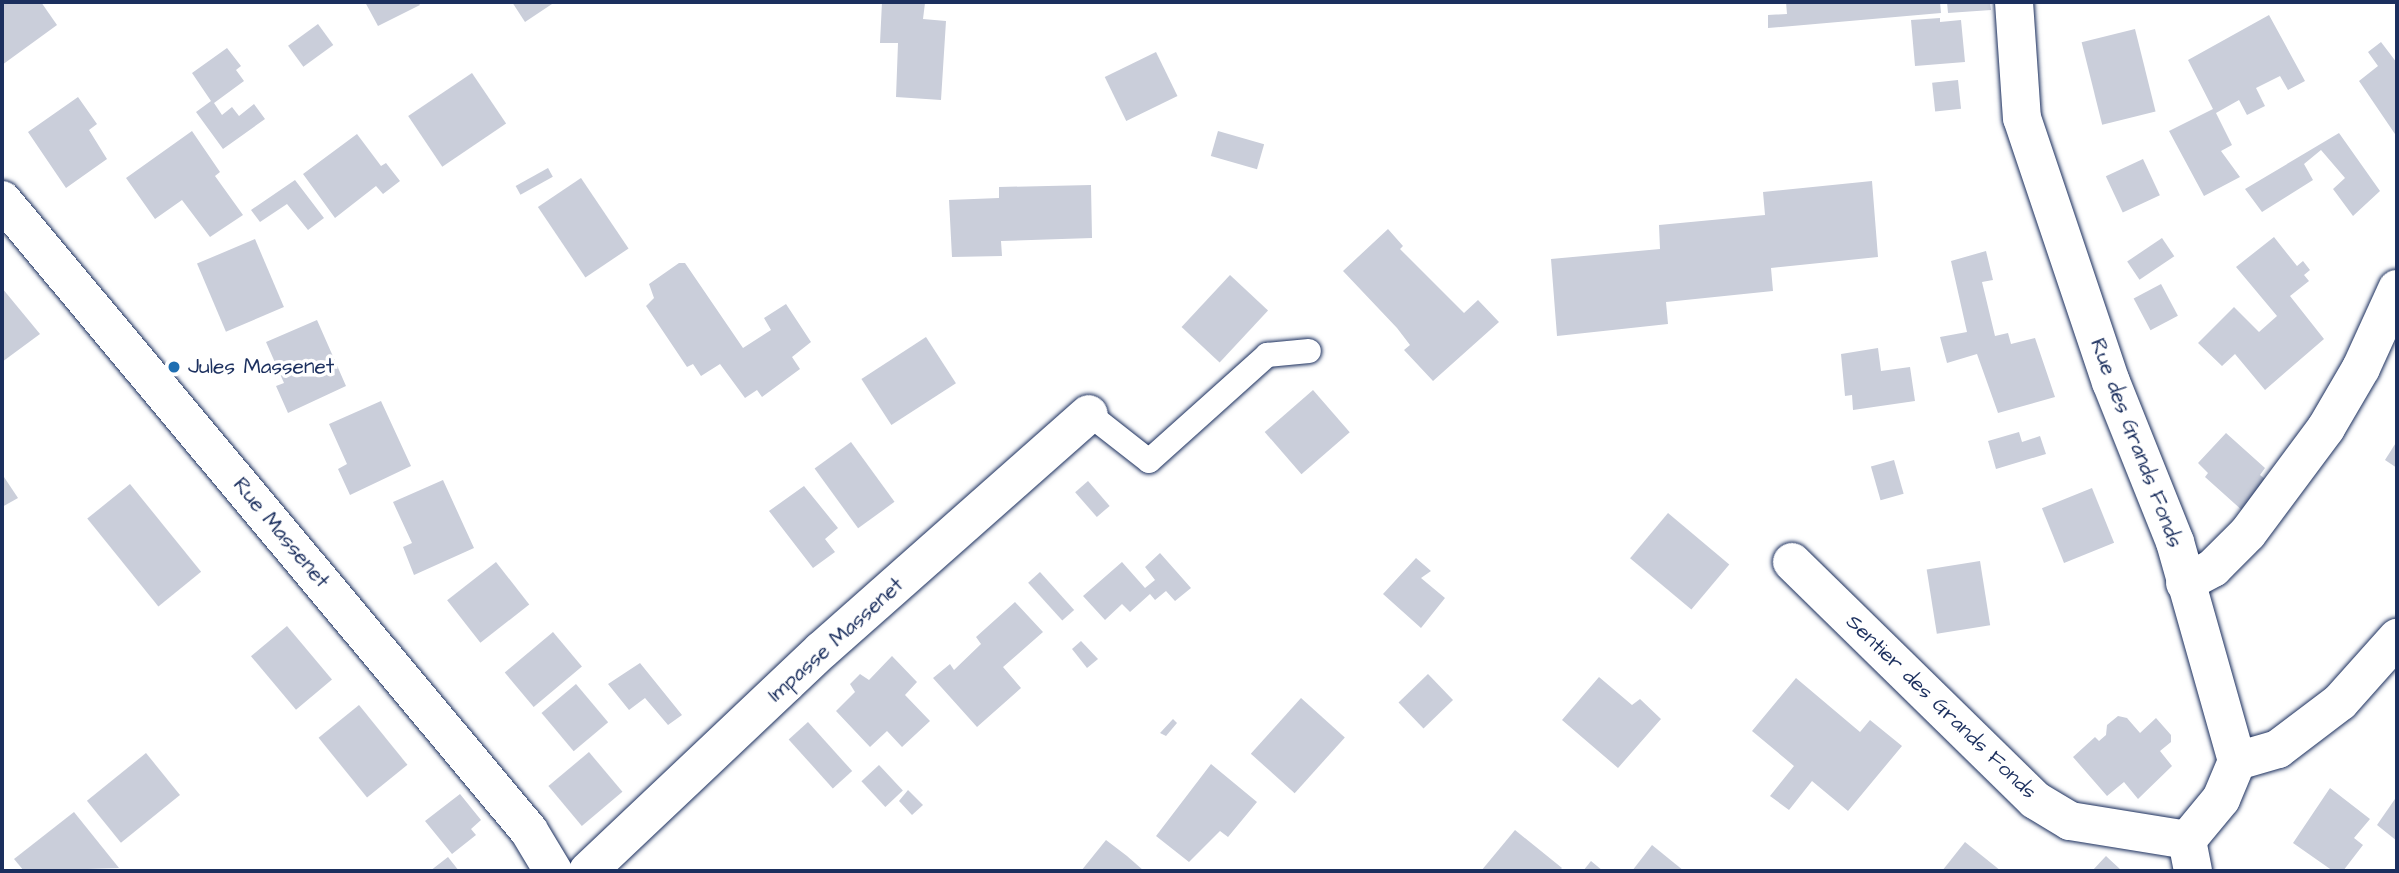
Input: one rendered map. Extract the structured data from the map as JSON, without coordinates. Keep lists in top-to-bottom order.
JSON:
{
  "streets": {
    "street": [
      "Rue des Grands Fonds",
      "Rue Massenet",
      "Impasse Massenet",
      "Sentier des Grands Fonds"
    ]
  },
  "places": ["Jules Massenet"]
}
